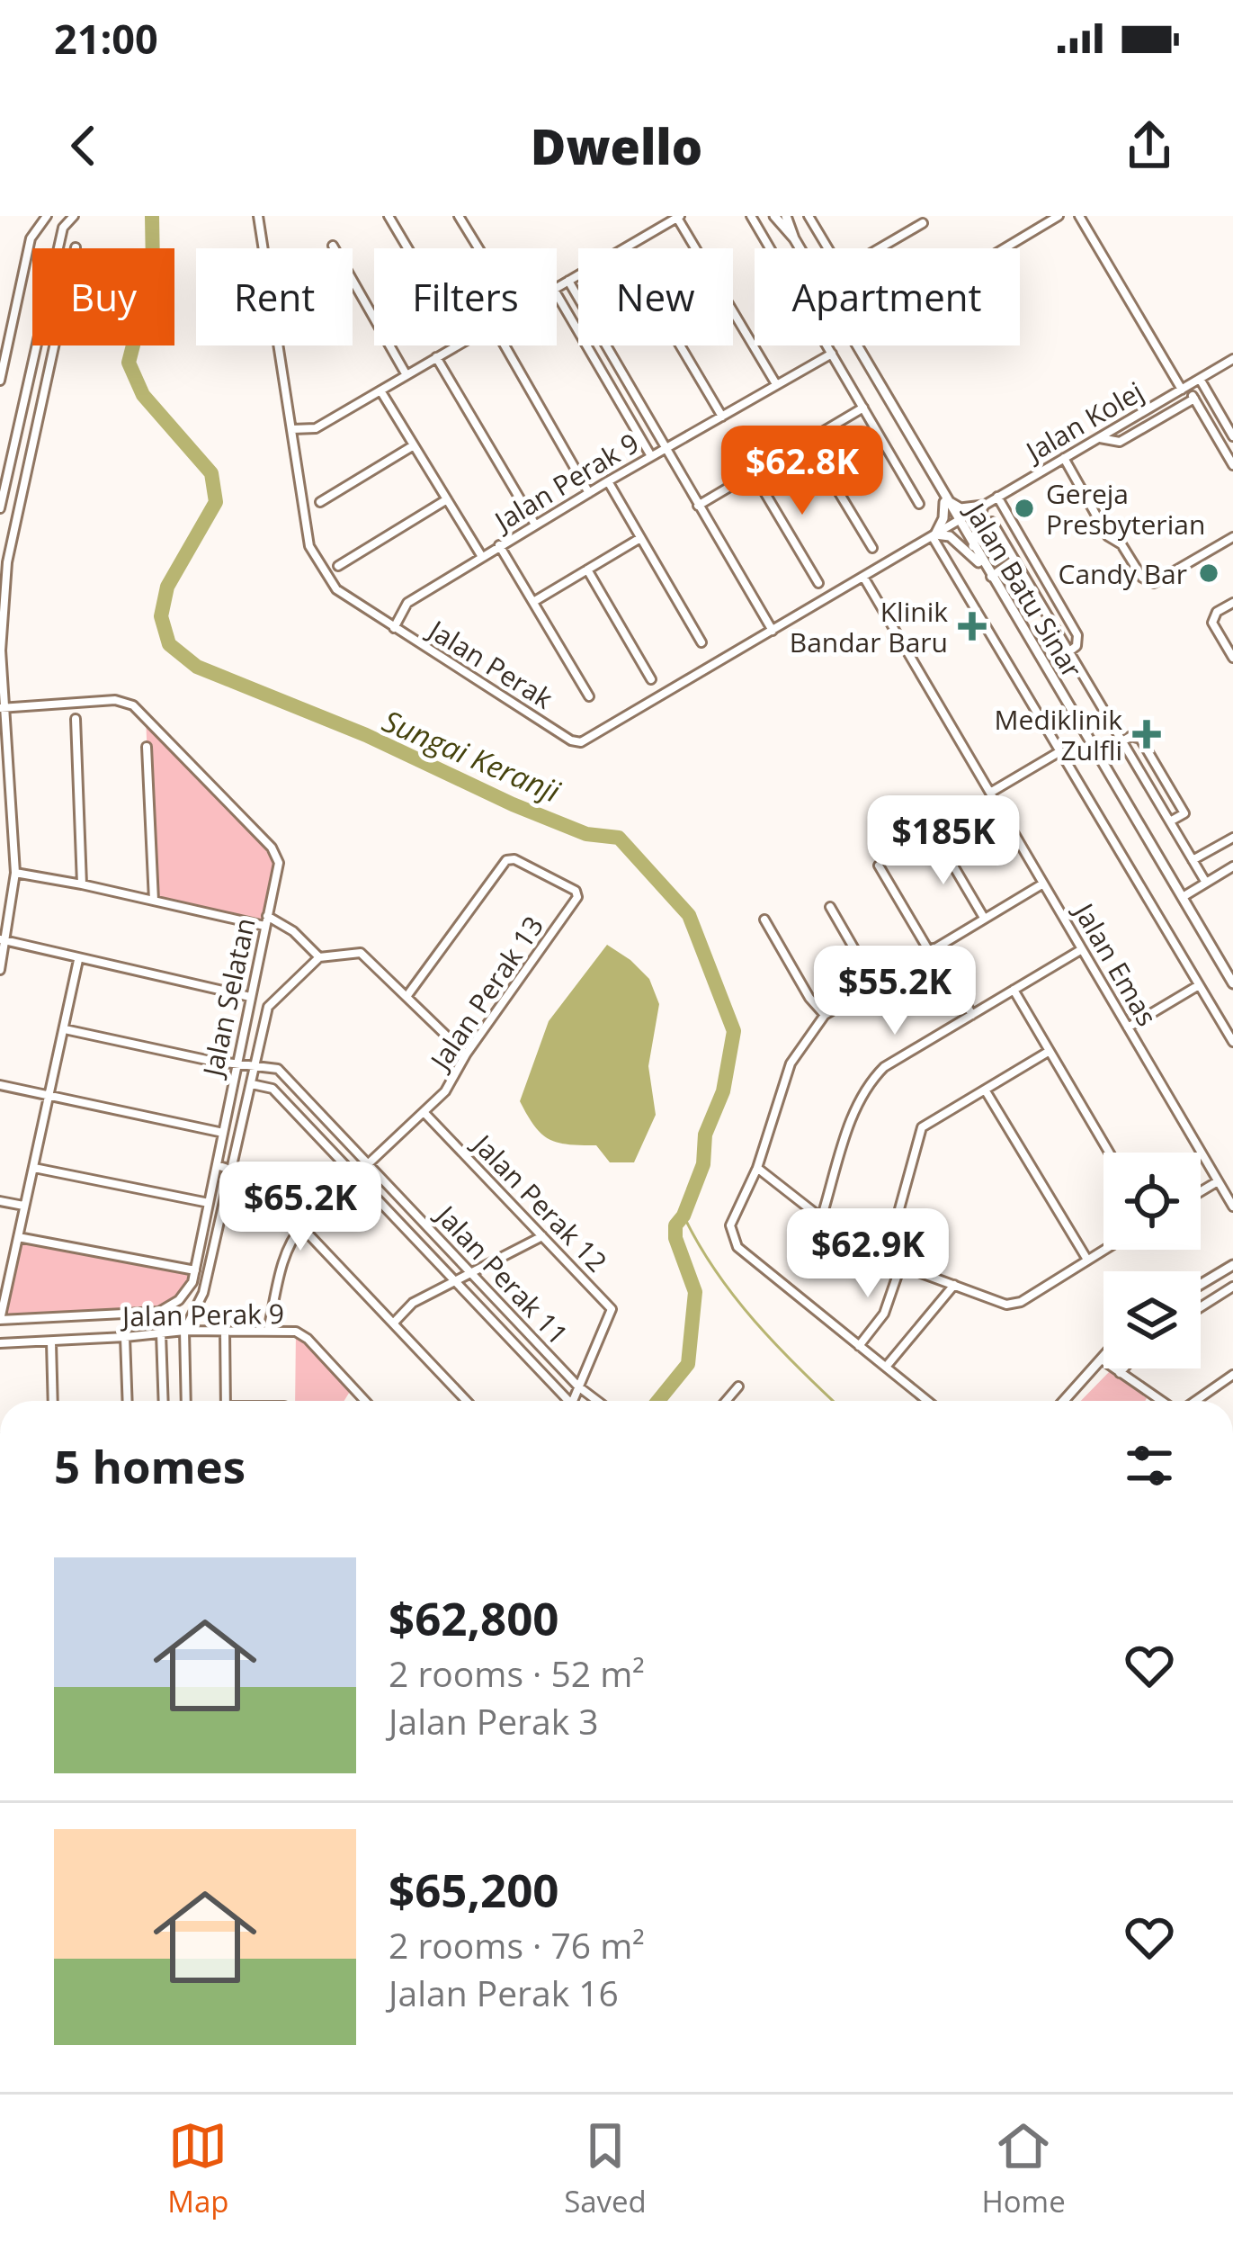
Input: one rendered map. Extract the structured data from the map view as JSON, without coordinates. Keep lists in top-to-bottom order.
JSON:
{
  "streets": {
    "street": [
      "Jalan Kolej",
      "Jalan Perak 9",
      "Jalan Batu Sinar",
      "Jalan Perak",
      "Jalan Emas",
      "Jalan Perak 13",
      "Jalan Selatan",
      "Jalan Perak 12",
      "Jalan Perak 11"
    ]
  },
  "crossings": [
    ["Jalan Kolej", "Jalan Batu Sinar"],
    ["Jalan Kolej", "Jalan Perak"],
    ["Jalan Perak 9", "Jalan Perak"],
    ["Jalan Batu Sinar", "Jalan Perak"],
    ["Jalan Perak", "Jalan Emas"],
    ["Jalan Perak 13", "Jalan Perak 12"],
    ["Jalan Perak 13", "Jalan Perak 11"],
    ["Jalan Perak 12", "Jalan Perak 11"]
  ],
  "water": ["Sungai Keranji"],
  "places": {
    "other": ["Gereja Presbyterian", "Candy Bar"],
    "health": ["Klinik Bandar Baru", "Mediklinik Zulfli"]
  },
  "page": {
    "status": "21:00",
    "header": "Dwello",
    "chip": [
      "Buy",
      "Rent",
      "Filters",
      "New",
      "Apartment"
    ],
    "price": [
      "$62.8K",
      "$185K",
      "$55.2K",
      "$65.2K",
      "$62.9K"
    ],
    "heading": "5 homes",
    "list": [
      {
        "name": "$62,800",
        "note": "2 rooms · 52 m² · Jalan Perak 3"
      },
      {
        "name": "$65,200",
        "note": "2 rooms · 76 m² · Jalan Perak 16"
      }
    ],
    "tabs": ["Map", "Saved", "Home"]
  }
}
